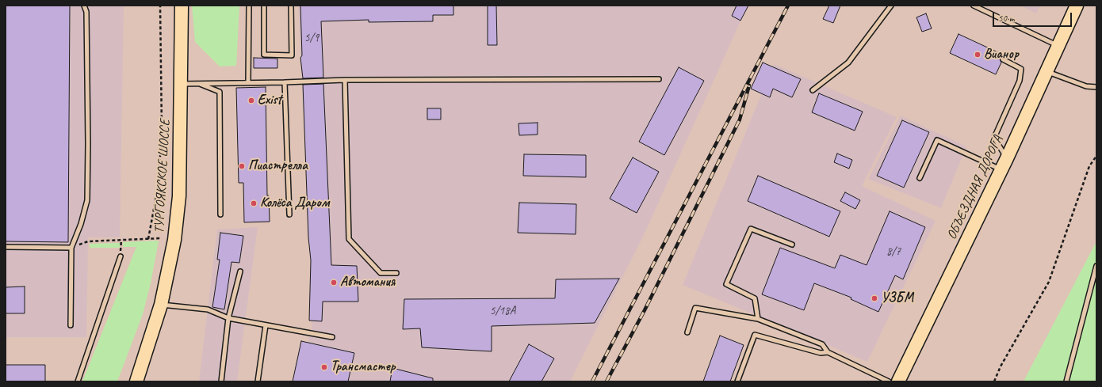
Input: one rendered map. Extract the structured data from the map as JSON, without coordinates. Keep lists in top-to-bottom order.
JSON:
{
  "streets": {
    "main road": ["ТУРГОЯКСКОЕ ШОССЕ", "ОБЪЕЗДНАЯ ДОРОГА"]
  },
  "places": [
    "Вианор",
    "Exist",
    "Пиастрелла",
    "Колёса Даром",
    "Автомания",
    "УЗБМ",
    "Трансмастер"
  ],
  "house_numbers": ["5/9", "8/7", "5/18А"],
  "scale_bar": "50 m"
}
